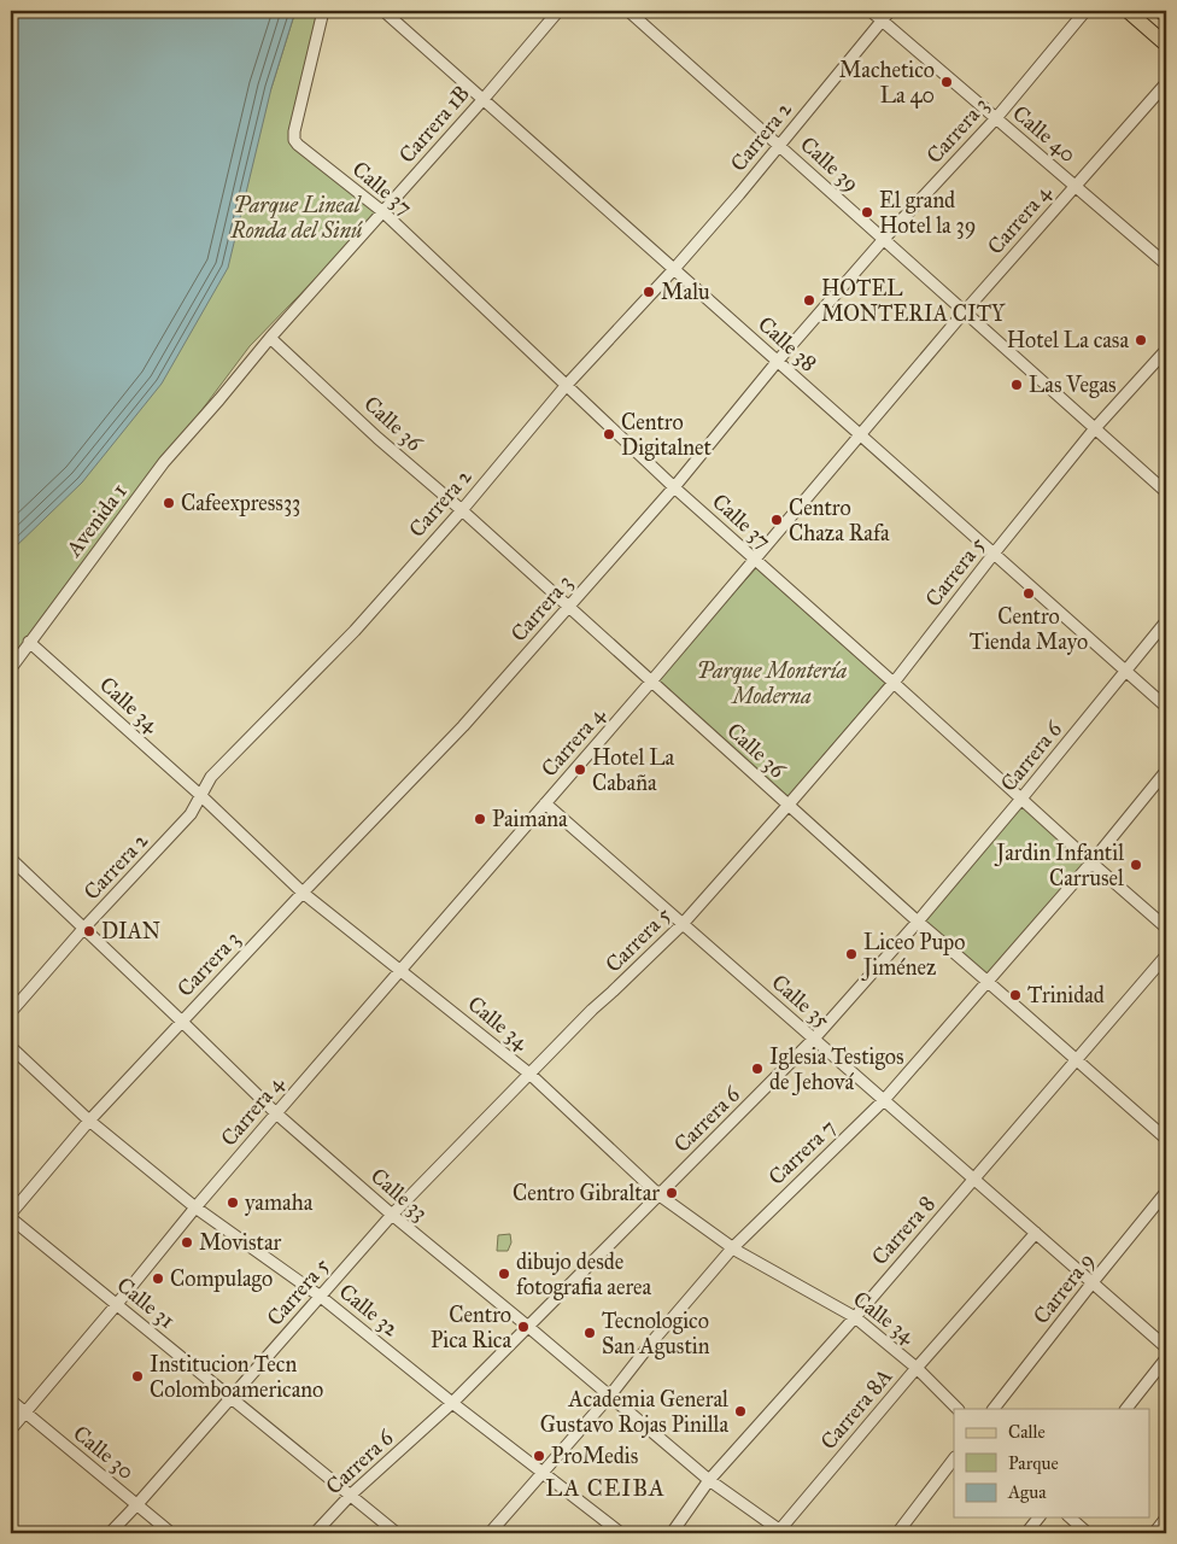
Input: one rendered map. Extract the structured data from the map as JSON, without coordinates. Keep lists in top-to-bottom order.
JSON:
{
  "streets": {
    "street": [
      "Carrera 1B",
      "Carrera 3",
      "Calle 40",
      "Carrera 2",
      "Calle 39",
      "Calle 37",
      "Carrera 4",
      "Calle 38",
      "Calle 36",
      "Avenida 1",
      "Carrera 5",
      "Calle 34",
      "Carrera 6",
      "Calle 35",
      "Carrera 7",
      "Calle 33",
      "Carrera 8",
      "Carrera 9",
      "Calle 31",
      "Calle 32",
      "Carrera 8A",
      "Calle 30"
    ]
  },
  "crossings": [
    ["Carrera 1B", "Calle 37"],
    ["Carrera 1B", "Calle 38"],
    ["Carrera 1B", "Calle 36"],
    ["Carrera 1B", "Avenida 1"],
    ["Carrera 3", "Calle 40"],
    ["Carrera 3", "Calle 39"],
    ["Carrera 3", "Calle 37"],
    ["Carrera 3", "Calle 38"],
    ["Carrera 3", "Calle 36"],
    ["Carrera 3", "Calle 34"],
    ["Carrera 3", "Calle 33"],
    ["Carrera 3", "Calle 31"],
    ["Carrera 3", "Calle 32"],
    ["Calle 40", "Carrera 2"],
    ["Calle 40", "Carrera 4"],
    ["Carrera 2", "Calle 39"],
    ["Carrera 2", "Calle 37"],
    ["Carrera 2", "Calle 38"],
    ["Carrera 2", "Calle 36"],
    ["Carrera 2", "Calle 34"],
    ["Carrera 2", "Calle 33"],
    ["Calle 39", "Carrera 4"],
    ["Calle 39", "Carrera 5"],
    ["Calle 37", "Carrera 4"],
    ["Calle 37", "Carrera 5"],
    ["Calle 37", "Carrera 6"],
    ["Calle 37", "Carrera 7"],
    ["Carrera 4", "Calle 38"],
    ["Carrera 4", "Calle 36"],
    ["Carrera 4", "Calle 34"],
    ["Carrera 4", "Calle 35"],
    ["Carrera 4", "Calle 33"],
    ["Carrera 4", "Calle 31"],
    ["Carrera 4", "Calle 32"],
    ["Carrera 4", "Calle 30"],
    ["Calle 38", "Carrera 5"],
    ["Calle 38", "Carrera 6"],
    ["Calle 36", "Carrera 5"],
    ["Calle 36", "Carrera 6"],
    ["Calle 36", "Carrera 7"],
    ["Calle 36", "Carrera 8"],
    ["Avenida 1", "Calle 34"],
    ["Carrera 5", "Calle 34"],
    ["Carrera 5", "Calle 35"],
    ["Carrera 5", "Calle 33"],
    ["Carrera 5", "Calle 31"],
    ["Carrera 5", "Calle 32"],
    ["Carrera 5", "Calle 30"],
    ["Calle 34", "Carrera 6"],
    ["Calle 34", "Carrera 7"],
    ["Calle 34", "Carrera 8"],
    ["Calle 34", "Carrera 8A"],
    ["Carrera 6", "Calle 35"],
    ["Carrera 6", "Calle 33"],
    ["Carrera 6", "Calle 31"],
    ["Carrera 6", "Calle 32"],
    ["Calle 35", "Carrera 7"],
    ["Calle 35", "Carrera 8"],
    ["Calle 35", "Carrera 9"],
    ["Calle 35", "Carrera 8A"],
    ["Carrera 7", "Calle 33"],
    ["Carrera 7", "Calle 32"],
    ["Calle 33", "Carrera 8"],
    ["Calle 33", "Carrera 8A"]
  ],
  "districts": ["LA CEIBA"],
  "parks": ["Parque Lineal Ronda del Sinú", "Parque Montería Moderna"],
  "places": [
    "Machetico La 40",
    "El grand Hotel la 39",
    "Malu",
    "HOTEL MONTERIA CITY",
    "Hotel La casa",
    "Las Vegas",
    "Centro Digitalnet",
    "Cafeexpress33",
    "Centro Chaza Rafa",
    "Centro Tienda Mayo",
    "Hotel La Cabaña",
    "Paimana",
    "Jardin Infantil Carrusel",
    "DIAN",
    "Liceo Pupo Jiménez",
    "Trinidad",
    "Iglesia Testigos de Jehová",
    "Centro Gibraltar",
    "yamaha",
    "Movistar",
    "dibujo desde fotografia aerea",
    "Compulago",
    "Centro Pica Rica",
    "Tecnologico San Agustin",
    "Institucion Tecn Colomboamericano",
    "Academia General Gustavo Rojas Pinilla",
    "ProMedis"
  ],
  "legend": ["Calle", "Parque", "Agua"]
}
